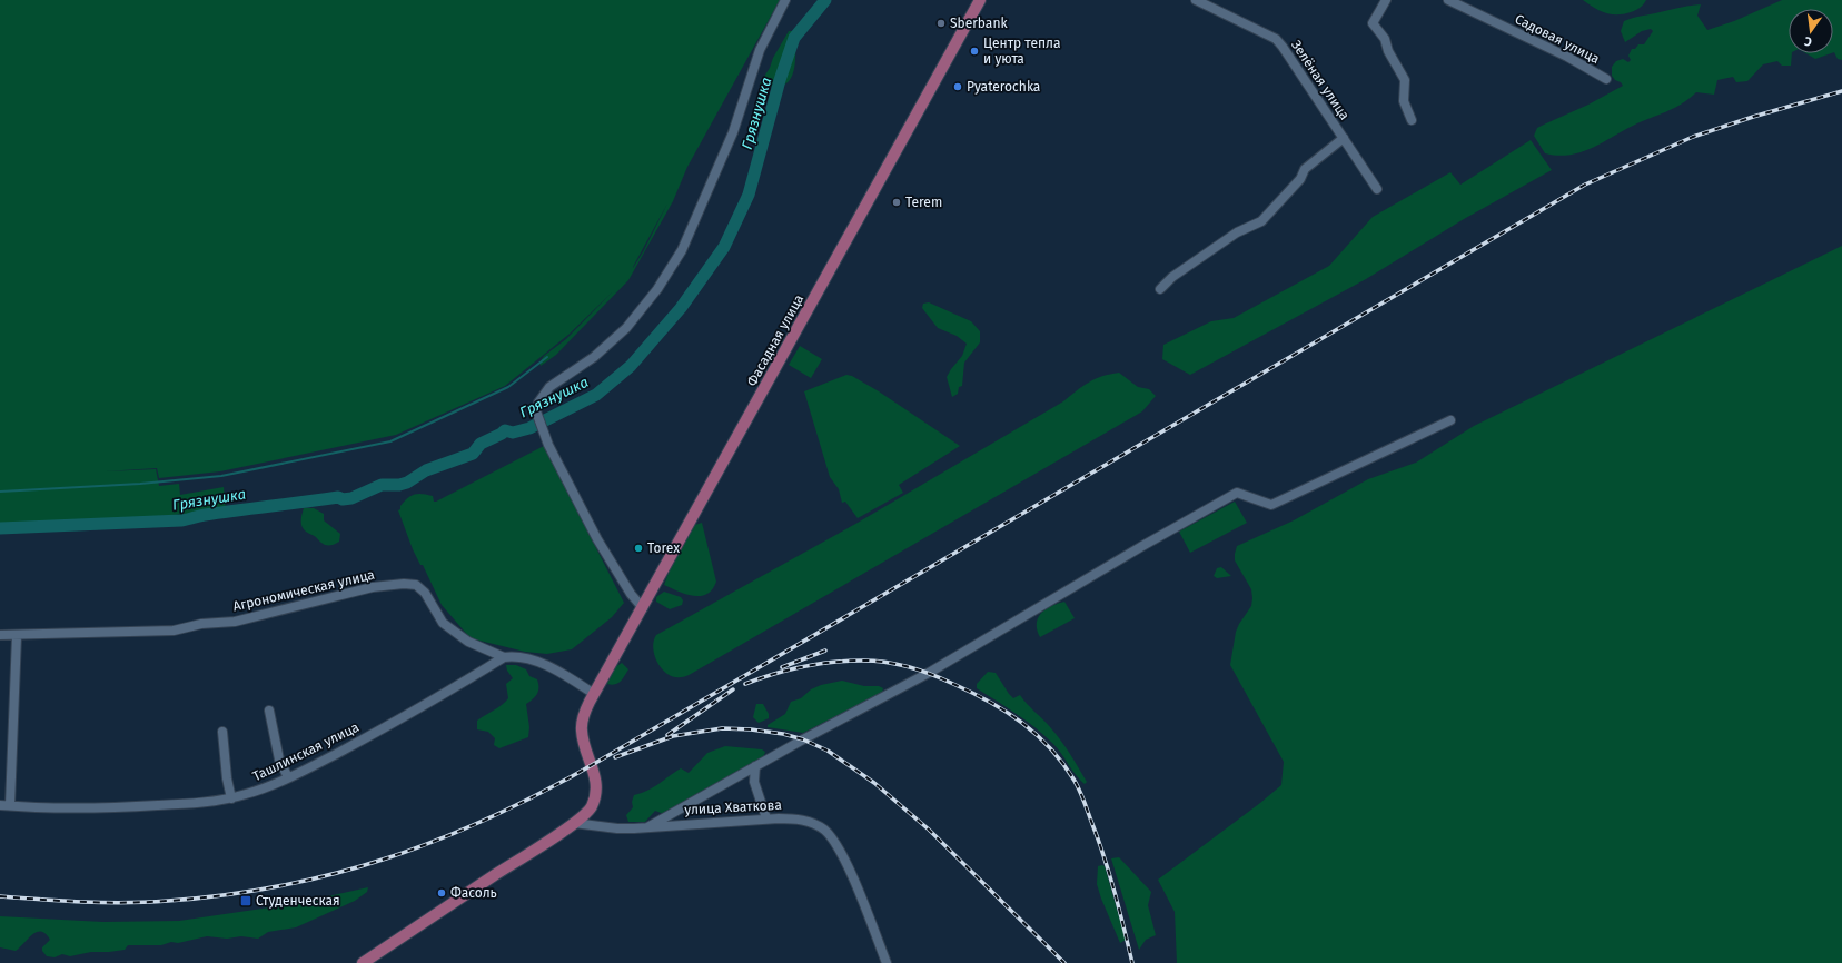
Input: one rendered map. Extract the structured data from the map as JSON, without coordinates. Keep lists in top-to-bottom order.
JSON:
{
  "streets": {
    "main road": ["Фасадная улица"],
    "street": [
      "Садовая улица",
      "Зелёная улица",
      "Агрономическая улица",
      "Ташлинская улица",
      "улица Хваткова"
    ]
  },
  "crossings": [
    ["Фасадная улица", "улица Хваткова"],
    ["Агрономическая улица", "Ташлинская улица"]
  ],
  "water": ["Грязнушка"],
  "places": {
    "other": [
      "Sberbank",
      "Центр тепла и уюта",
      "Pyaterochka",
      "Terem",
      "Torex",
      "Фасоль"
    ],
    "transit": ["Студенческая"]
  },
  "north": "bottom"
}
